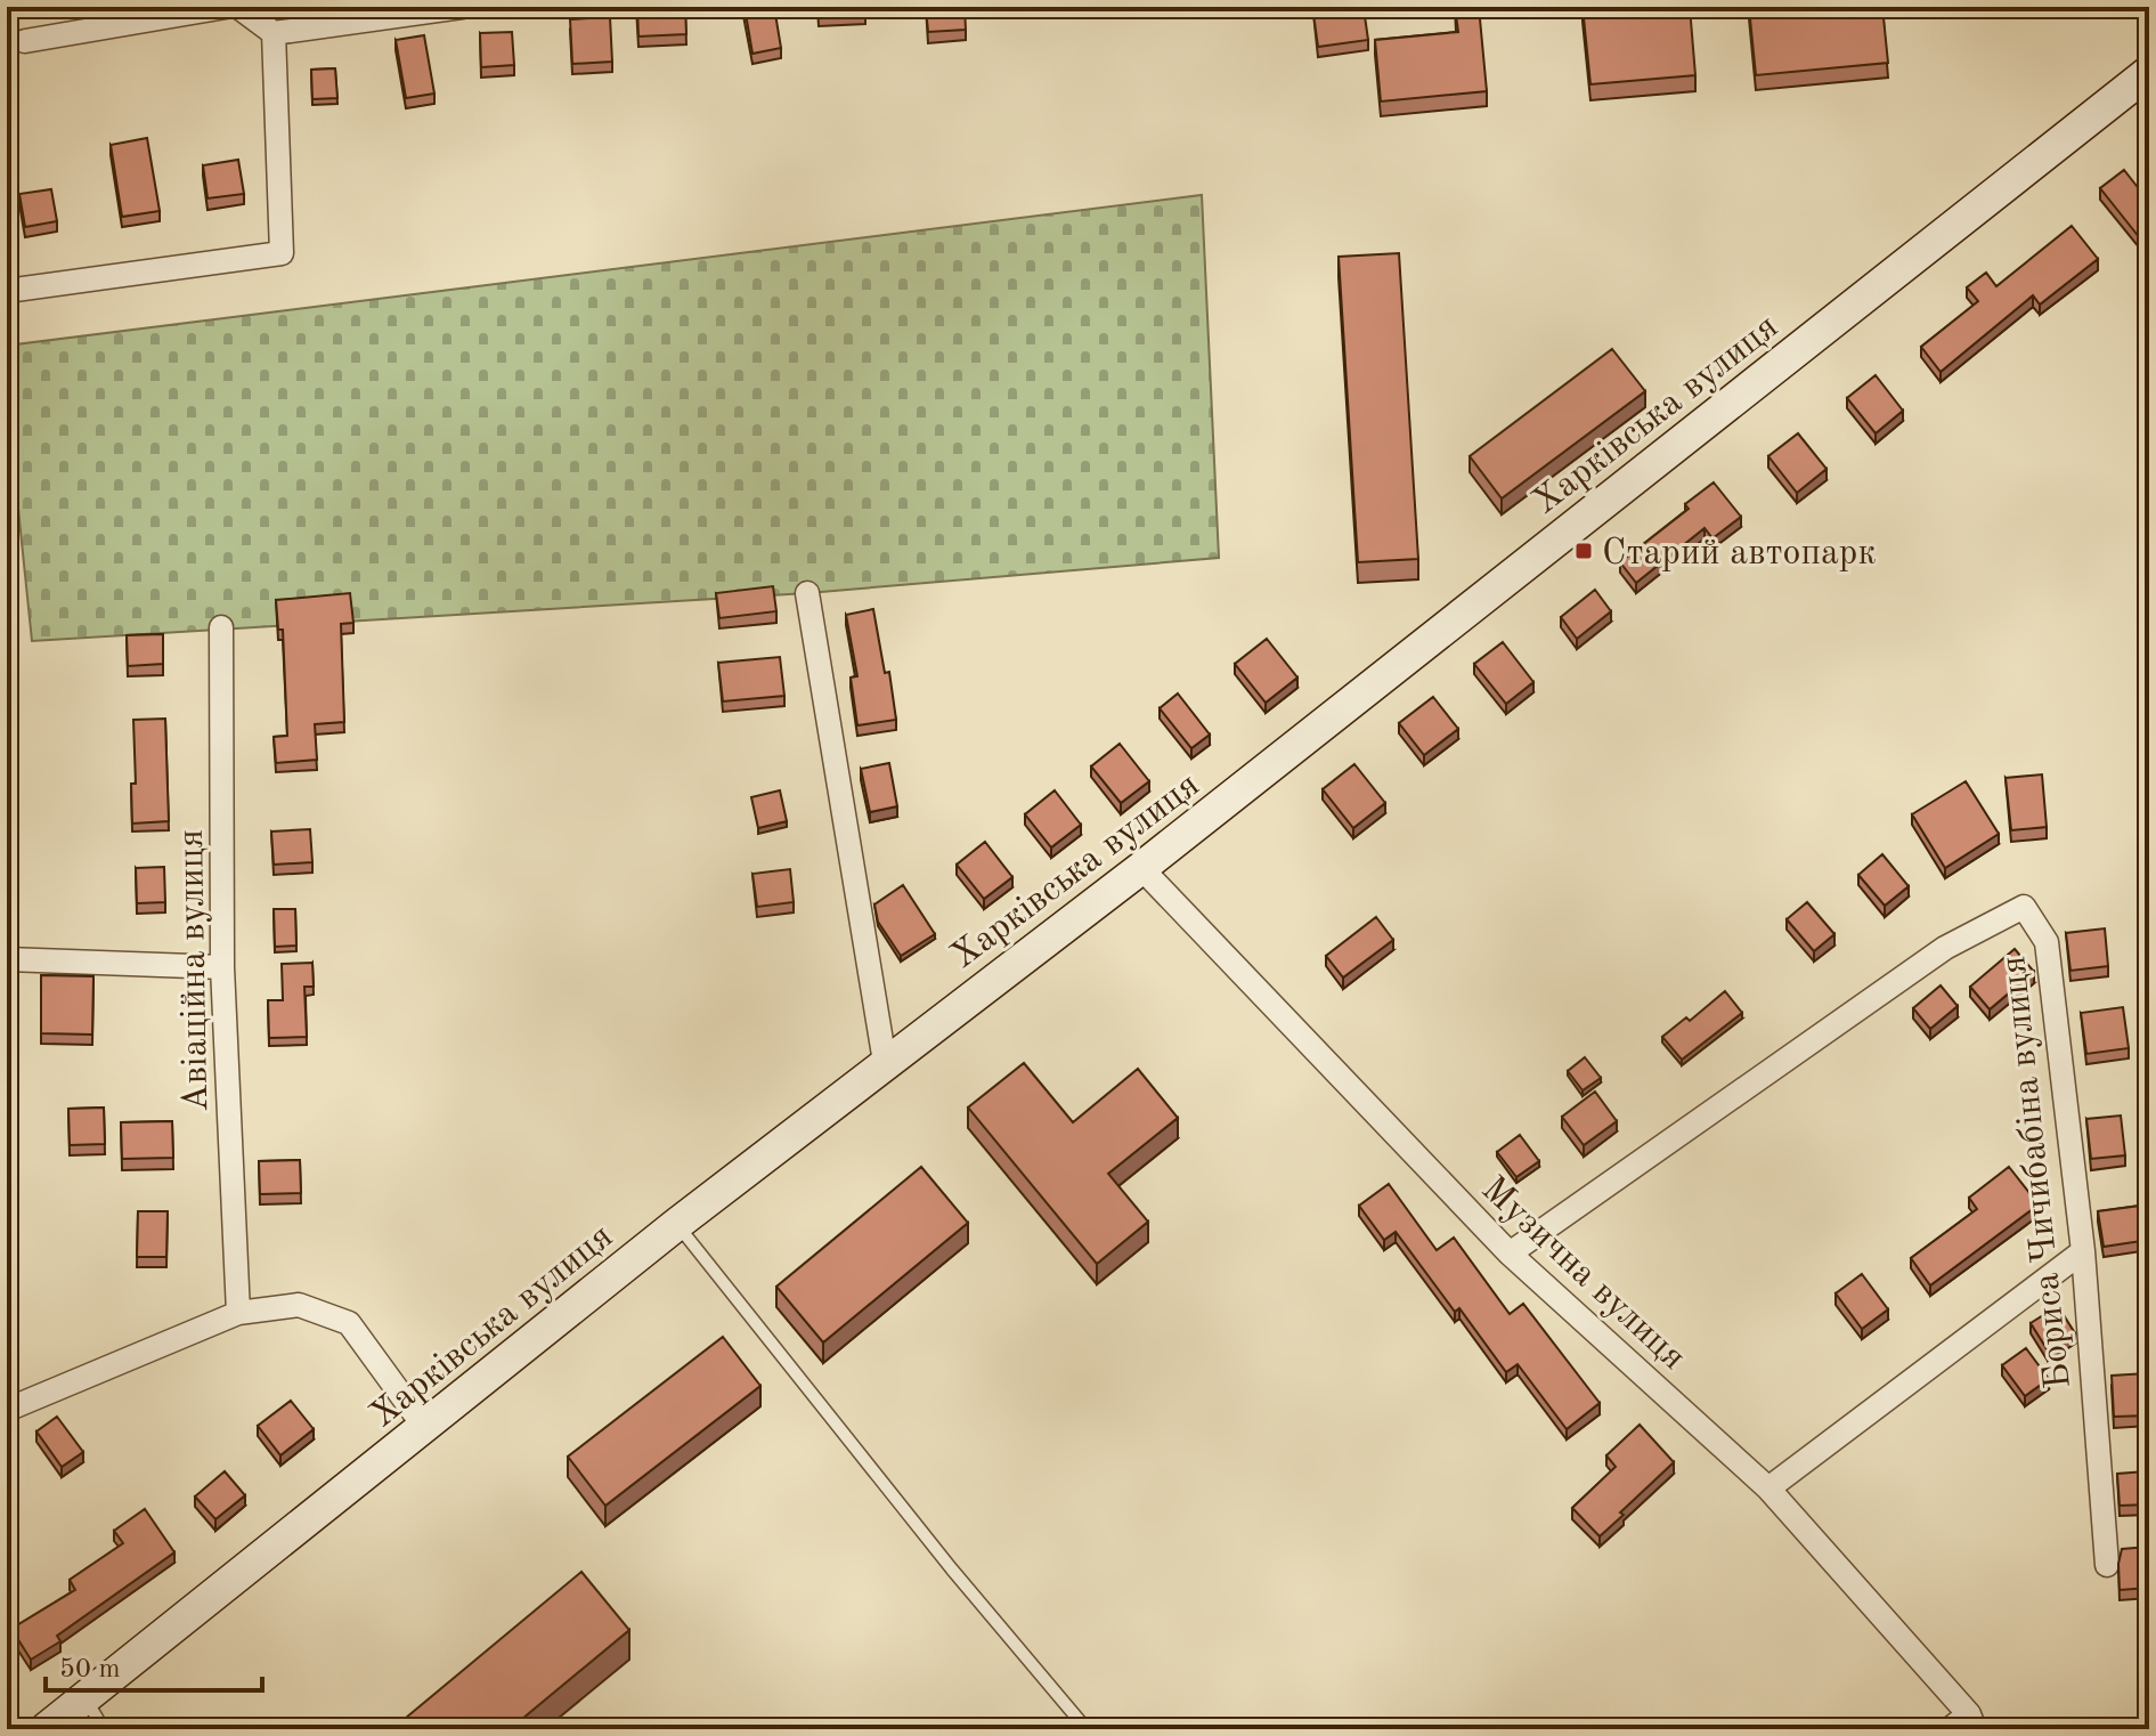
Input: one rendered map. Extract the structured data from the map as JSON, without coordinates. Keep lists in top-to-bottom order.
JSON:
{
  "streets": {
    "street": [
      "Харківська вулиця",
      "Авіаційна вулиця",
      "Бориса Чичибабіна вулиця",
      "Музична вулиця"
    ]
  },
  "crossings": [
    ["Харківська вулиця", "Музична вулиця"],
    ["Бориса Чичибабіна вулиця", "Музична вулиця"]
  ],
  "places": {
    "transit": ["Старий автопарк"]
  },
  "scale_bar": "50 m"
}
